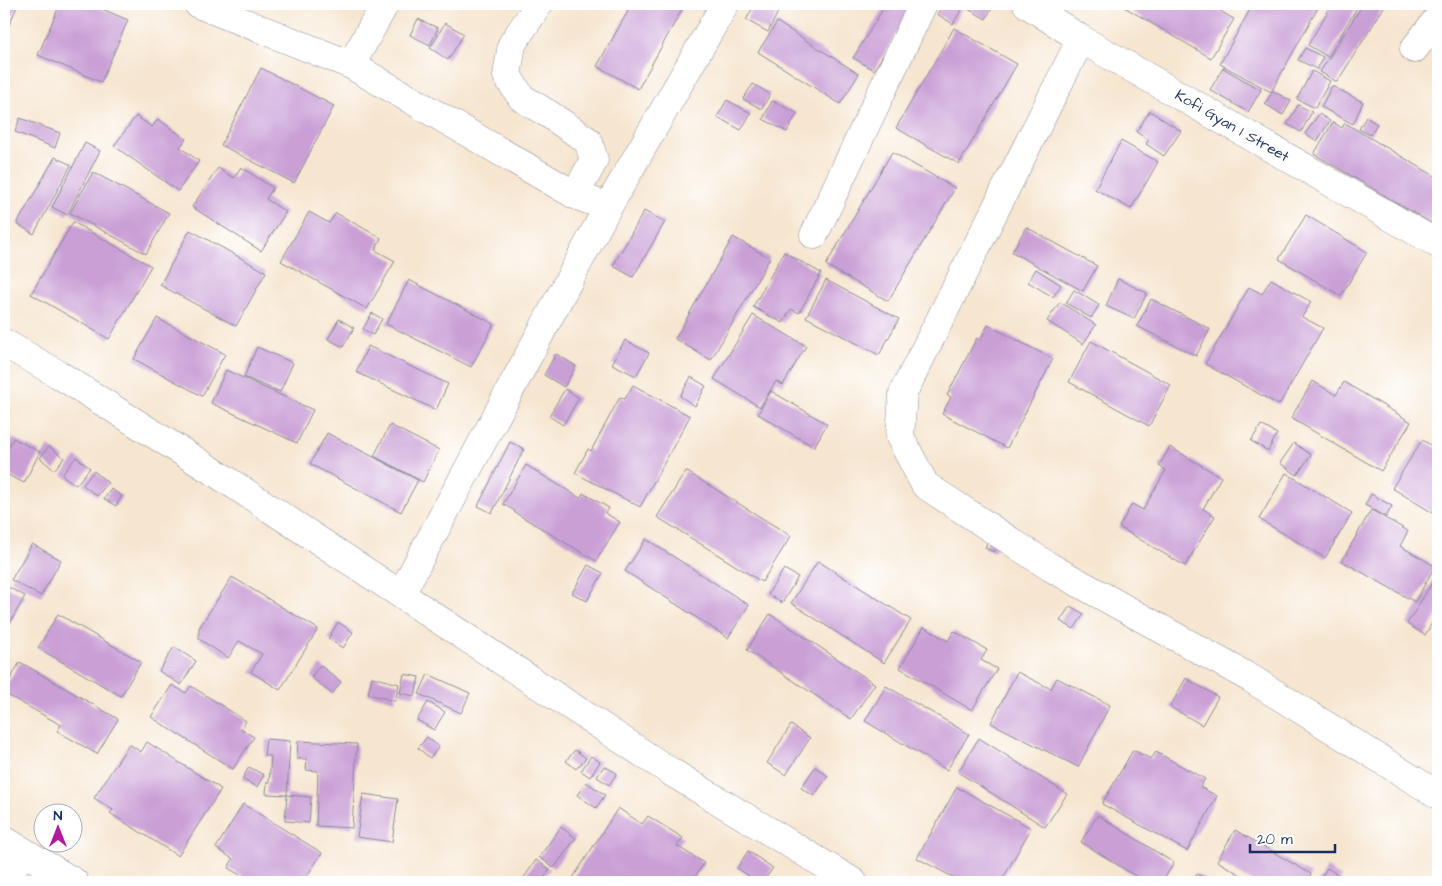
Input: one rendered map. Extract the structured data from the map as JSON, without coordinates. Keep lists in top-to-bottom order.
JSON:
{
  "streets": {
    "street": ["Kofi Gyan 1 Street"]
  },
  "scale_bar": "20 m",
  "north": "top"
}
